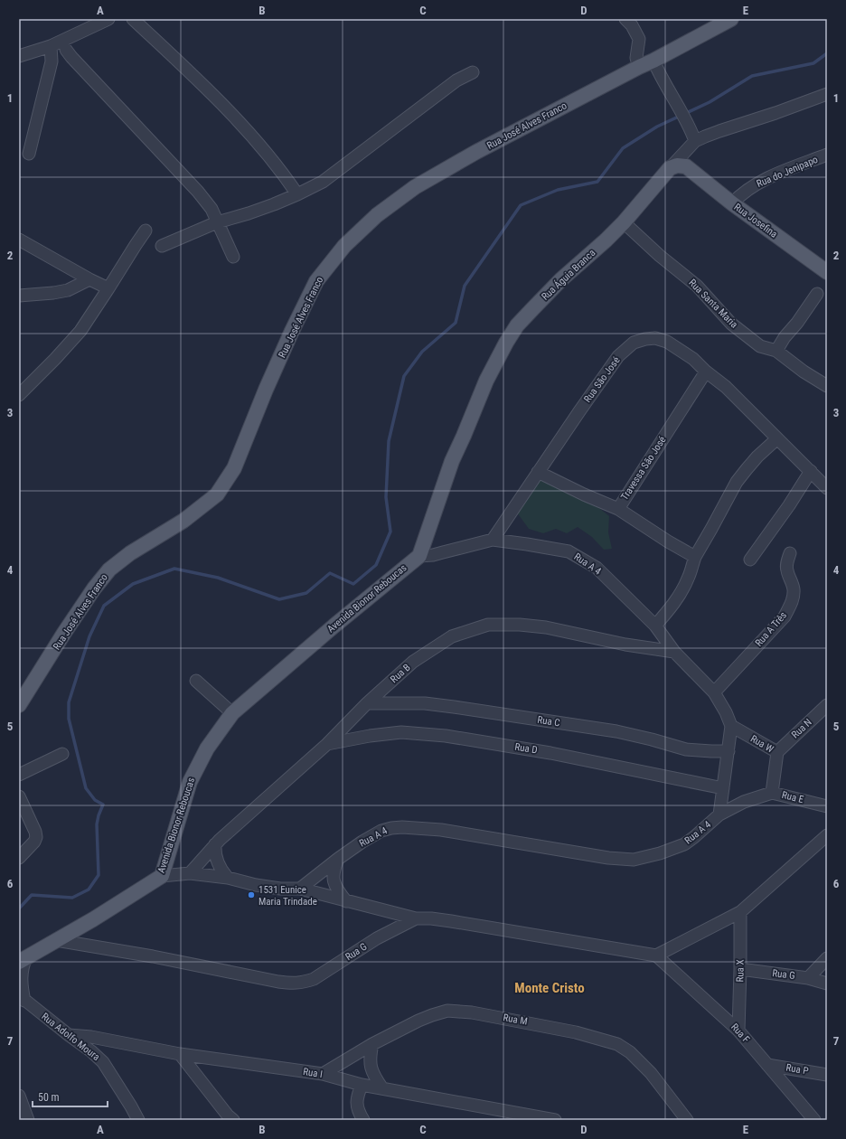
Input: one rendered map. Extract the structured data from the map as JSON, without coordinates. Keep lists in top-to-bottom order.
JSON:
{
  "streets": {
    "main road": [
      "Rua José Alves Franco",
      "Rua Josefina",
      "Rua Águia Branca",
      "Avenida Bionor Reboucas"
    ],
    "street": [
      "Rua do Jenipapo",
      "Rua Santa Maria",
      "Rua São José",
      "Travessa São José",
      "Rua A 4",
      "Rua A Três",
      "Rua B",
      "Rua C",
      "Rua N",
      "Rua W",
      "Rua D",
      "Rua E",
      "Rua G",
      "Rua X",
      "Rua M",
      "Rua F",
      "Rua Adolfo Moura",
      "Rua P",
      "Rua I"
    ]
  },
  "crossings": [
    ["Rua do Jenipapo", "Rua Josefina"],
    ["Rua Josefina", "Rua Águia Branca"],
    ["Rua Águia Branca", "Rua Santa Maria"],
    ["Rua Águia Branca", "Avenida Bionor Reboucas"],
    ["Rua São José", "Travessa São José"],
    ["Rua São José", "Rua A 4"],
    ["Rua A 4", "Rua A Três"],
    ["Rua A 4", "Rua B"],
    ["Rua A 4", "Rua C"],
    ["Rua A 4", "Rua W"],
    ["Rua A 4", "Rua D"],
    ["Rua A 4", "Rua E"],
    ["Avenida Bionor Reboucas", "Rua G"],
    ["Rua B", "Rua C"],
    ["Rua B", "Rua D"],
    ["Rua N", "Rua W"],
    ["Rua W", "Rua E"],
    ["Rua G", "Rua X"],
    ["Rua G", "Rua F"],
    ["Rua X", "Rua F"],
    ["Rua M", "Rua I"],
    ["Rua F", "Rua P"],
    ["Rua Adolfo Moura", "Rua I"]
  ],
  "districts": ["Monte Cristo"],
  "places": ["1531 Eunice Maria Trindade"],
  "scale_bar": "50 m",
  "grid": {
    "columns": [
      "A",
      "B",
      "C",
      "D",
      "E"
    ],
    "rows": [
      "1",
      "2",
      "3",
      "4",
      "5",
      "6",
      "7"
    ]
  }
}
